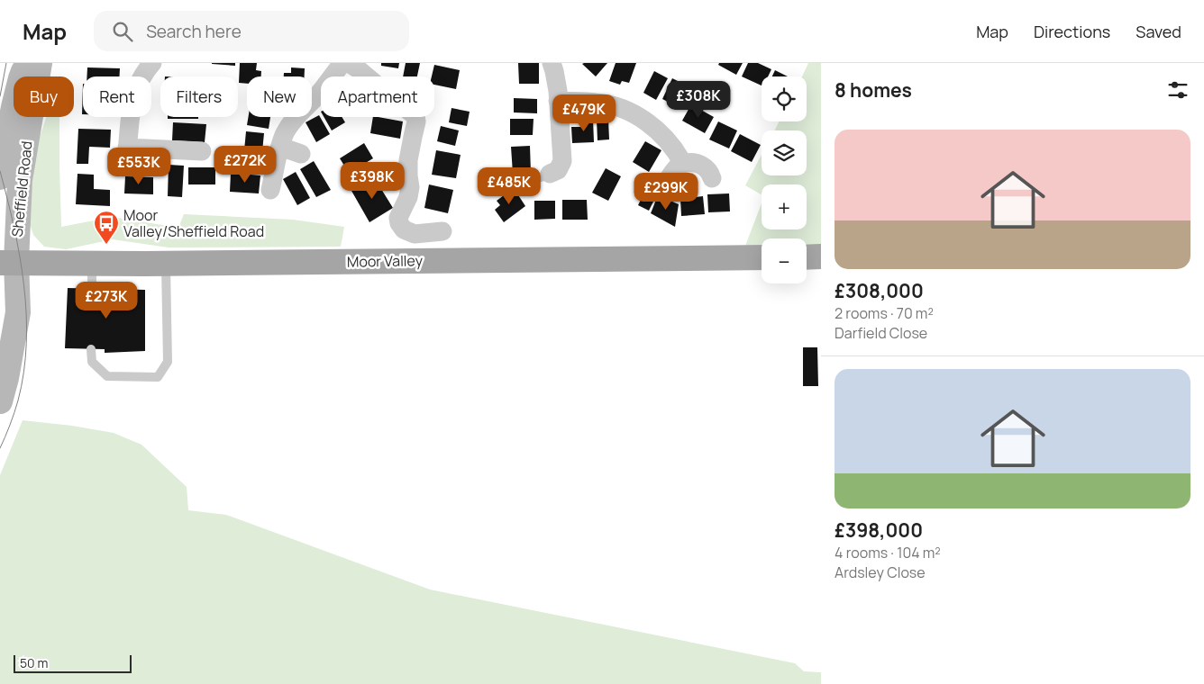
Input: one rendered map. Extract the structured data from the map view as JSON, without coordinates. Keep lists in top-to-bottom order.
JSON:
{
  "streets": {
    "main road": ["Moor Valley"],
    "street": ["Sheffield Road"]
  },
  "crossings": [
    ["Sheffield Road", "Moor Valley"]
  ],
  "places": {
    "bus stop": ["Moor Valley/Sheffield Road"]
  },
  "scale_bar": "50 m",
  "page": {
    "header": "Map",
    "search": "Search here",
    "nav": ["Map", "Directions", "Saved"],
    "heading": "8 homes",
    "map_buttons": ["+", "−"],
    "chip": [
      "Buy",
      "Rent",
      "Filters",
      "New",
      "Apartment"
    ],
    "price": [
      "£308K",
      "£479K",
      "£272K",
      "£553K",
      "£398K",
      "£485K",
      "£299K",
      "£273K"
    ],
    "list": [
      {
        "name": "£308,000",
        "note": "2 rooms · 70 m² · Darfield Close"
      },
      {
        "name": "£398,000",
        "note": "4 rooms · 104 m² · Ardsley Close"
      }
    ],
    "scale": "50 m"
  }
}
